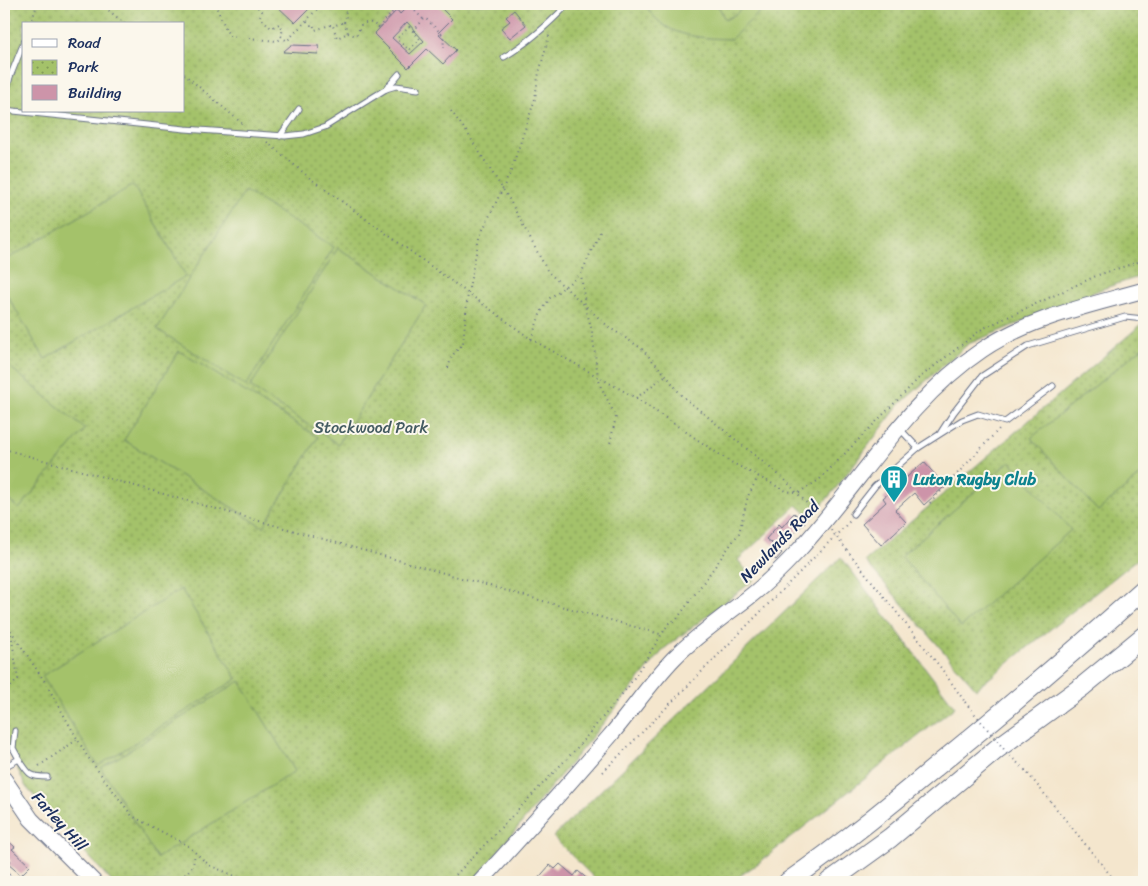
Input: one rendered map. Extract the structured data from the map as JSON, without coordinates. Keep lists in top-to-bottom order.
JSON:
{
  "streets": {
    "main road": ["Newlands Road", "Farley Hill"]
  },
  "parks": ["Stockwood Park"],
  "places": {
    "building": ["Luton Rugby Club"]
  },
  "legend": ["Road", "Park", "Building"]
}
